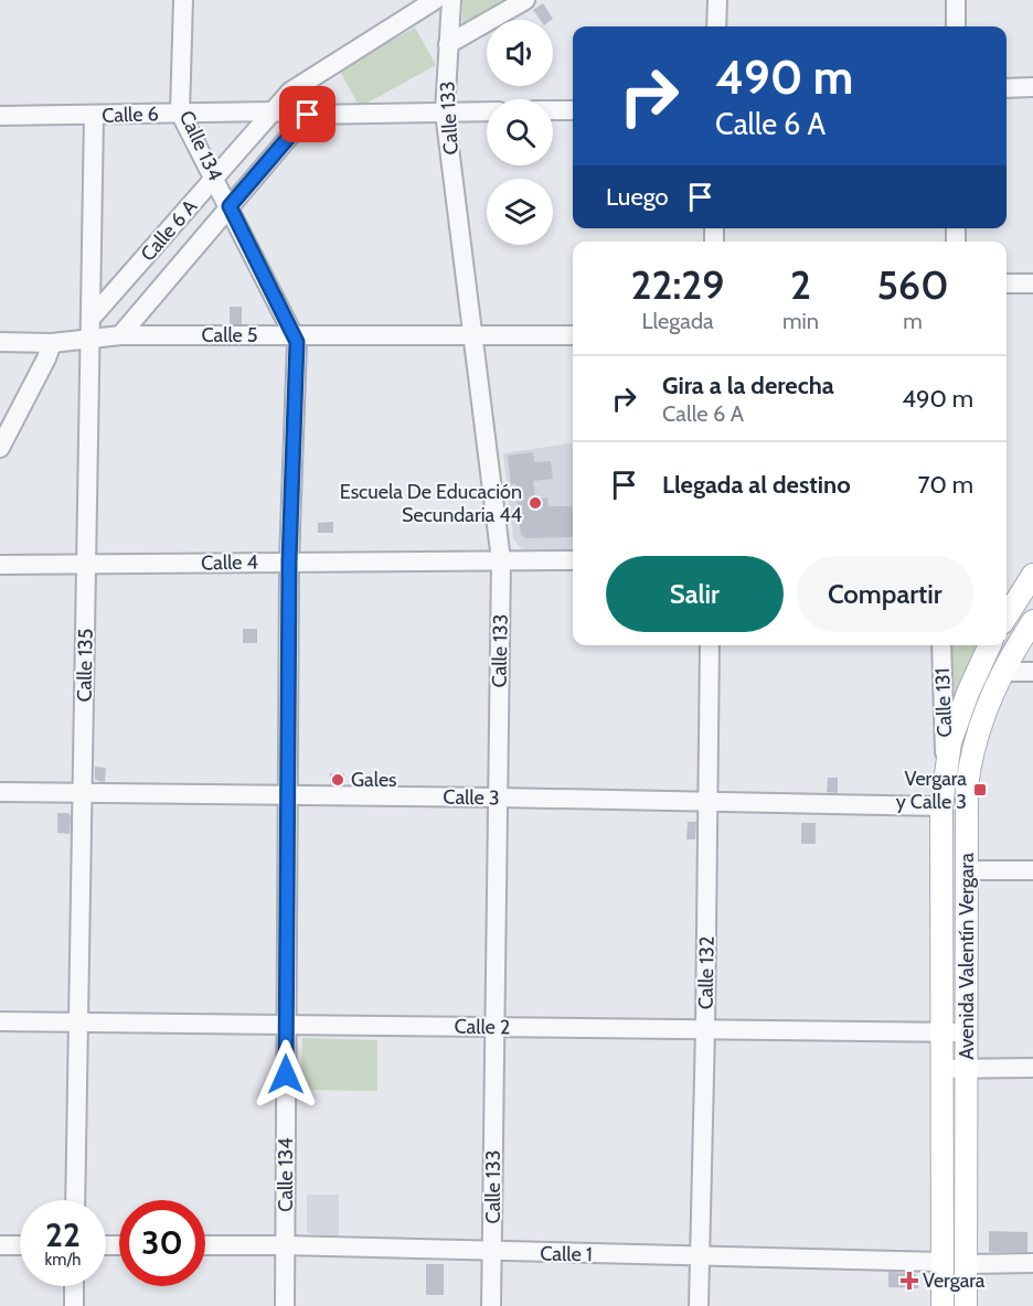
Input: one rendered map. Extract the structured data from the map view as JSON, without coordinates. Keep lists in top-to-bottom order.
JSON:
{
  "streets": {
    "main road": ["Avenida Valentín Vergara"],
    "street": [
      "Calle 6",
      "Calle 133",
      "Calle 134",
      "Calle 6 A",
      "Calle 5",
      "Calle 4",
      "Calle 135",
      "Calle 131",
      "Calle 3",
      "Calle 132",
      "Calle 2",
      "Calle 1"
    ]
  },
  "crossings": [
    ["Calle 6", "Calle 133"],
    ["Calle 6", "Calle 134"],
    ["Calle 6", "Calle 6 A"],
    ["Calle 6", "Calle 135"],
    ["Calle 133", "Calle 5"],
    ["Calle 133", "Calle 4"],
    ["Calle 133", "Calle 3"],
    ["Calle 133", "Calle 2"],
    ["Calle 133", "Calle 1"],
    ["Calle 134", "Calle 6 A"],
    ["Calle 134", "Calle 5"],
    ["Calle 134", "Calle 4"],
    ["Calle 134", "Calle 3"],
    ["Calle 134", "Calle 2"],
    ["Calle 134", "Calle 1"],
    ["Calle 6 A", "Calle 5"],
    ["Calle 6 A", "Calle 135"],
    ["Calle 5", "Calle 135"],
    ["Calle 4", "Calle 135"],
    ["Calle 135", "Calle 3"],
    ["Calle 135", "Calle 2"],
    ["Calle 131", "Avenida Valentín Vergara"],
    ["Calle 3", "Avenida Valentín Vergara"],
    ["Calle 3", "Calle 132"],
    ["Avenida Valentín Vergara", "Calle 2"],
    ["Avenida Valentín Vergara", "Calle 1"],
    ["Calle 132", "Calle 2"],
    ["Calle 132", "Calle 1"]
  ],
  "places": {
    "other": ["Escuela De Educación Secundaria 44", "Gales"],
    "transit": ["Vergara y Calle 3"],
    "health": ["Vergara"]
  },
  "page": {
    "turn": ["490 m", "Calle 6 A"],
    "then": "Luego",
    "eta": [
      "22:29",
      "Llegada",
      "2",
      "min",
      "560",
      "m"
    ],
    "list": [
      {
        "name": "Gira a la derecha",
        "note": "Calle 6 A",
        "value": "490 m"
      },
      {
        "name": "Llegada al destino",
        "value": "70 m"
      }
    ],
    "buttons": ["Salir", "Compartir"],
    "speed": "22 km/h",
    "limit": "30"
  }
}
